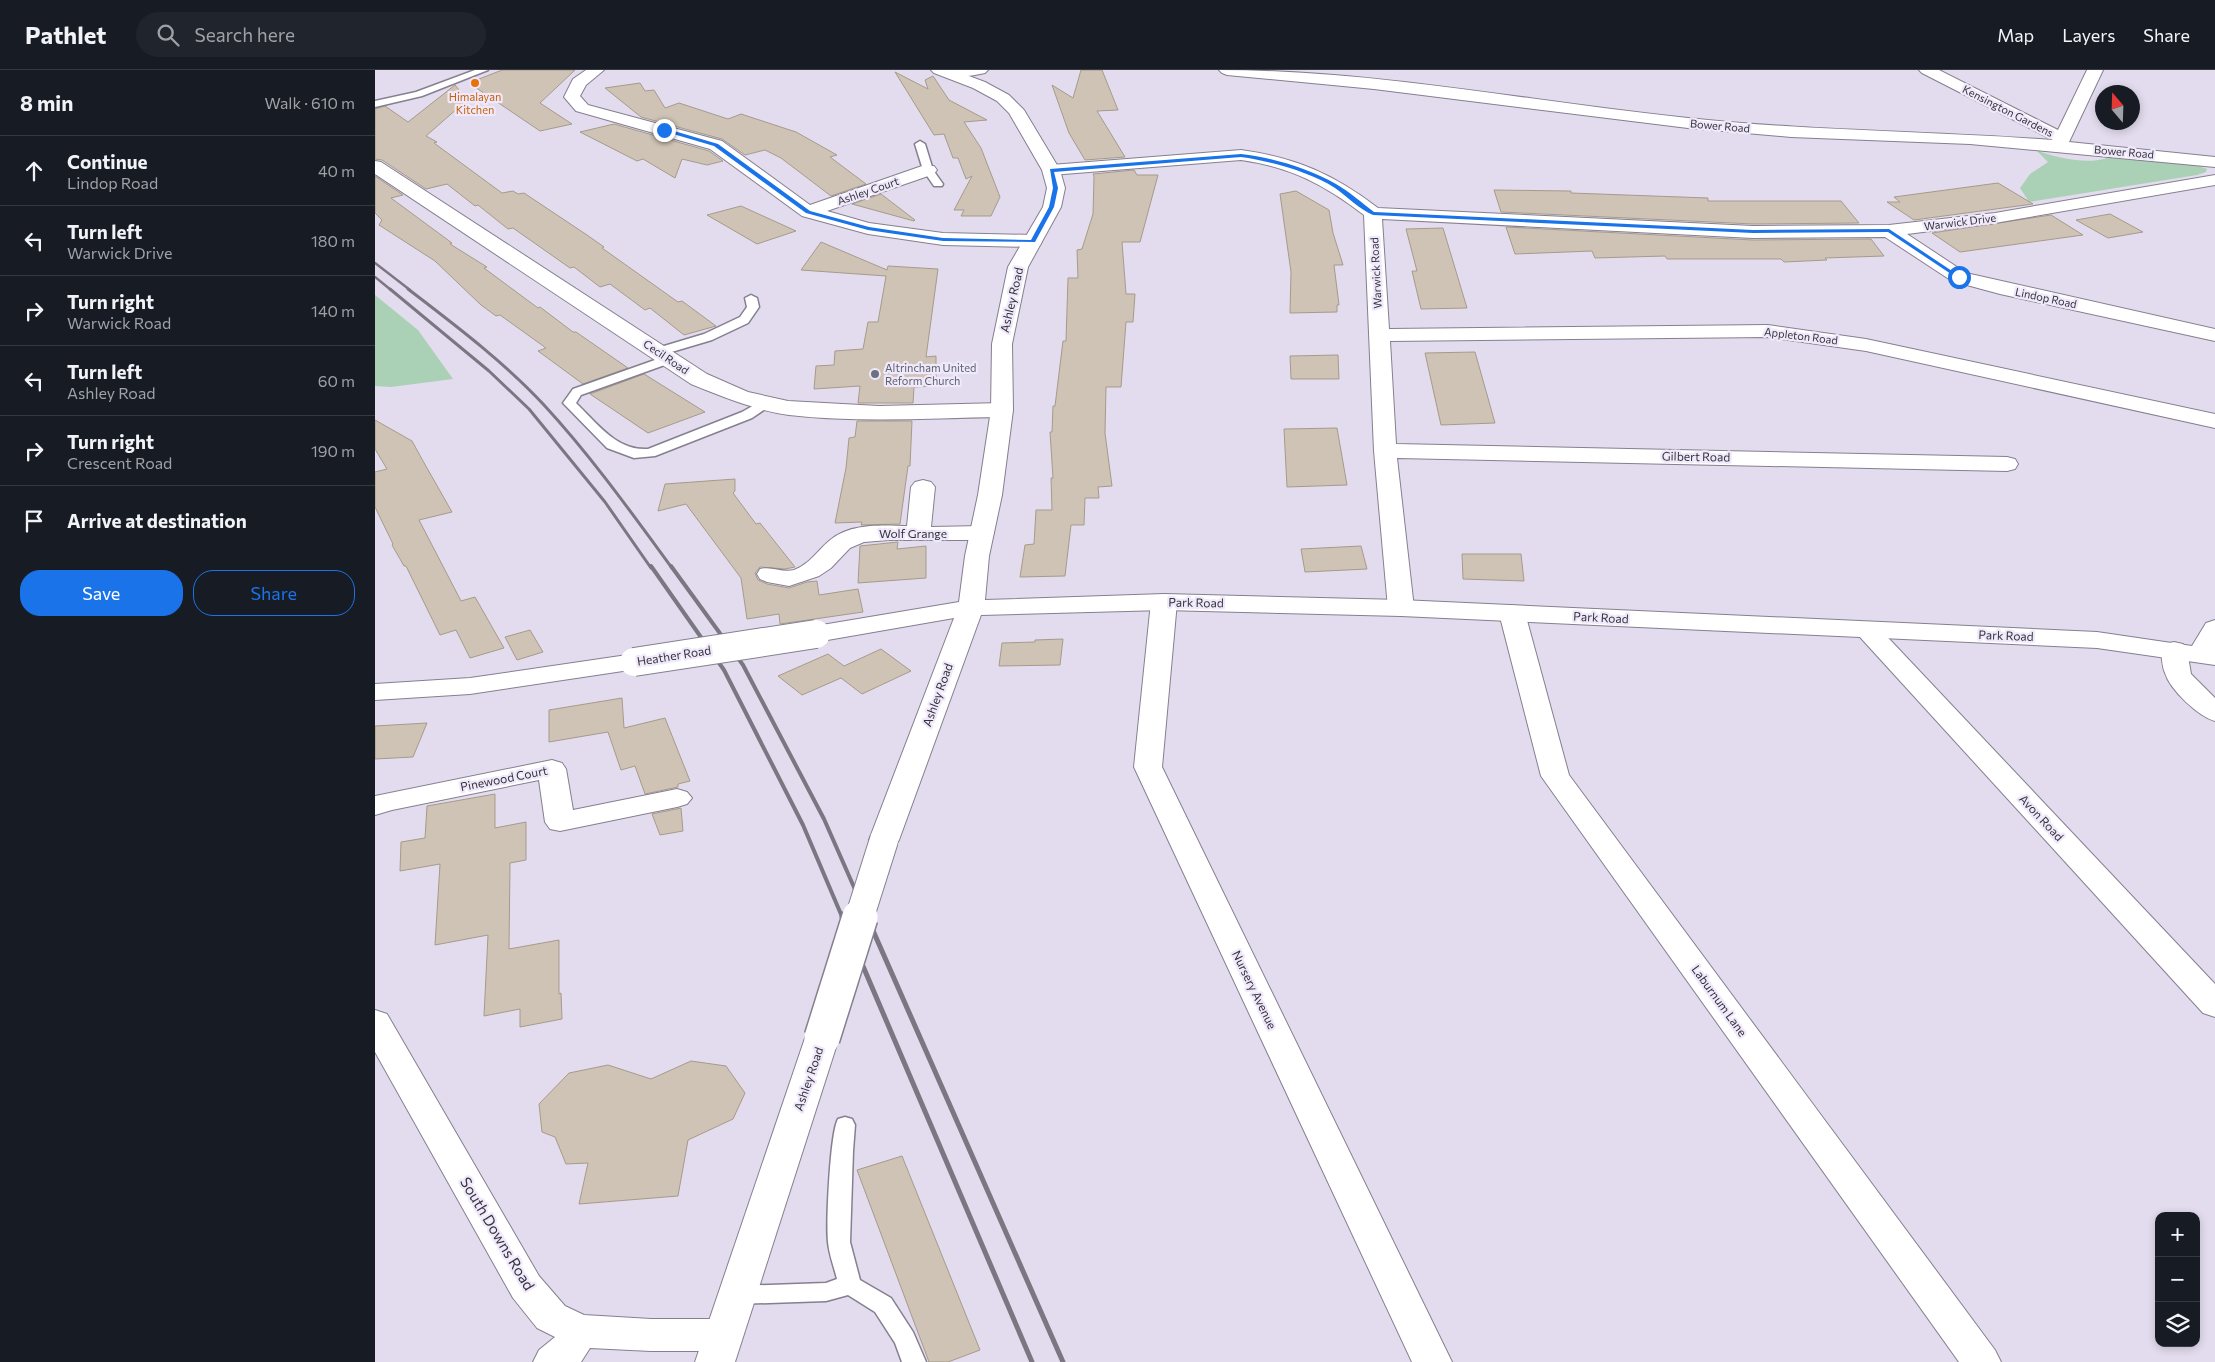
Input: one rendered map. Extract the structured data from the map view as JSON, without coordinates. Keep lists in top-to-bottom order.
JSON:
{
  "streets": {
    "street": [
      "Kensington Gardens",
      "Bower Road",
      "Ashley Court",
      "Warwick Drive",
      "Warwick Road",
      "Lindop Road",
      "Ashley Road",
      "Appleton Road",
      "Cecil Road",
      "Gilbert Road",
      "Wolf Grange",
      "Park Road",
      "Heather Road",
      "Pinewood Court",
      "Avon Road",
      "Nursery Avenue",
      "Laburnum Lane",
      "South Downs Road"
    ]
  },
  "crossings": [
    ["Kensington Gardens", "Bower Road"],
    ["Warwick Drive", "Warwick Road"],
    ["Warwick Drive", "Lindop Road"],
    ["Warwick Road", "Appleton Road"],
    ["Warwick Road", "Gilbert Road"],
    ["Warwick Road", "Park Road"],
    ["Ashley Road", "Cecil Road"],
    ["Ashley Road", "Wolf Grange"],
    ["Ashley Road", "Park Road"],
    ["Ashley Road", "Heather Road"],
    ["Ashley Road", "South Downs Road"],
    ["Park Road", "Heather Road"],
    ["Park Road", "Avon Road"],
    ["Park Road", "Nursery Avenue"],
    ["Park Road", "Laburnum Lane"]
  ],
  "places": ["Himalayan Kitchen", "Altrincham United Reform Church"],
  "north": "top",
  "page": {
    "header": "Pathlet",
    "search": "Search here",
    "nav": ["Map", "Layers", "Share"],
    "heading": ["8 min", "Walk · 610 m"],
    "list": [
      ["Continue", "Lindop Road", "40 m"],
      ["Turn left", "Warwick Drive", "180 m"],
      ["Turn right", "Warwick Road", "140 m"],
      ["Turn left", "Ashley Road", "60 m"],
      ["Turn right", "Crescent Road", "190 m"],
      "Arrive at destination"
    ],
    "buttons": ["Save", "Share"],
    "map_buttons": ["+", "−"]
  }
}
